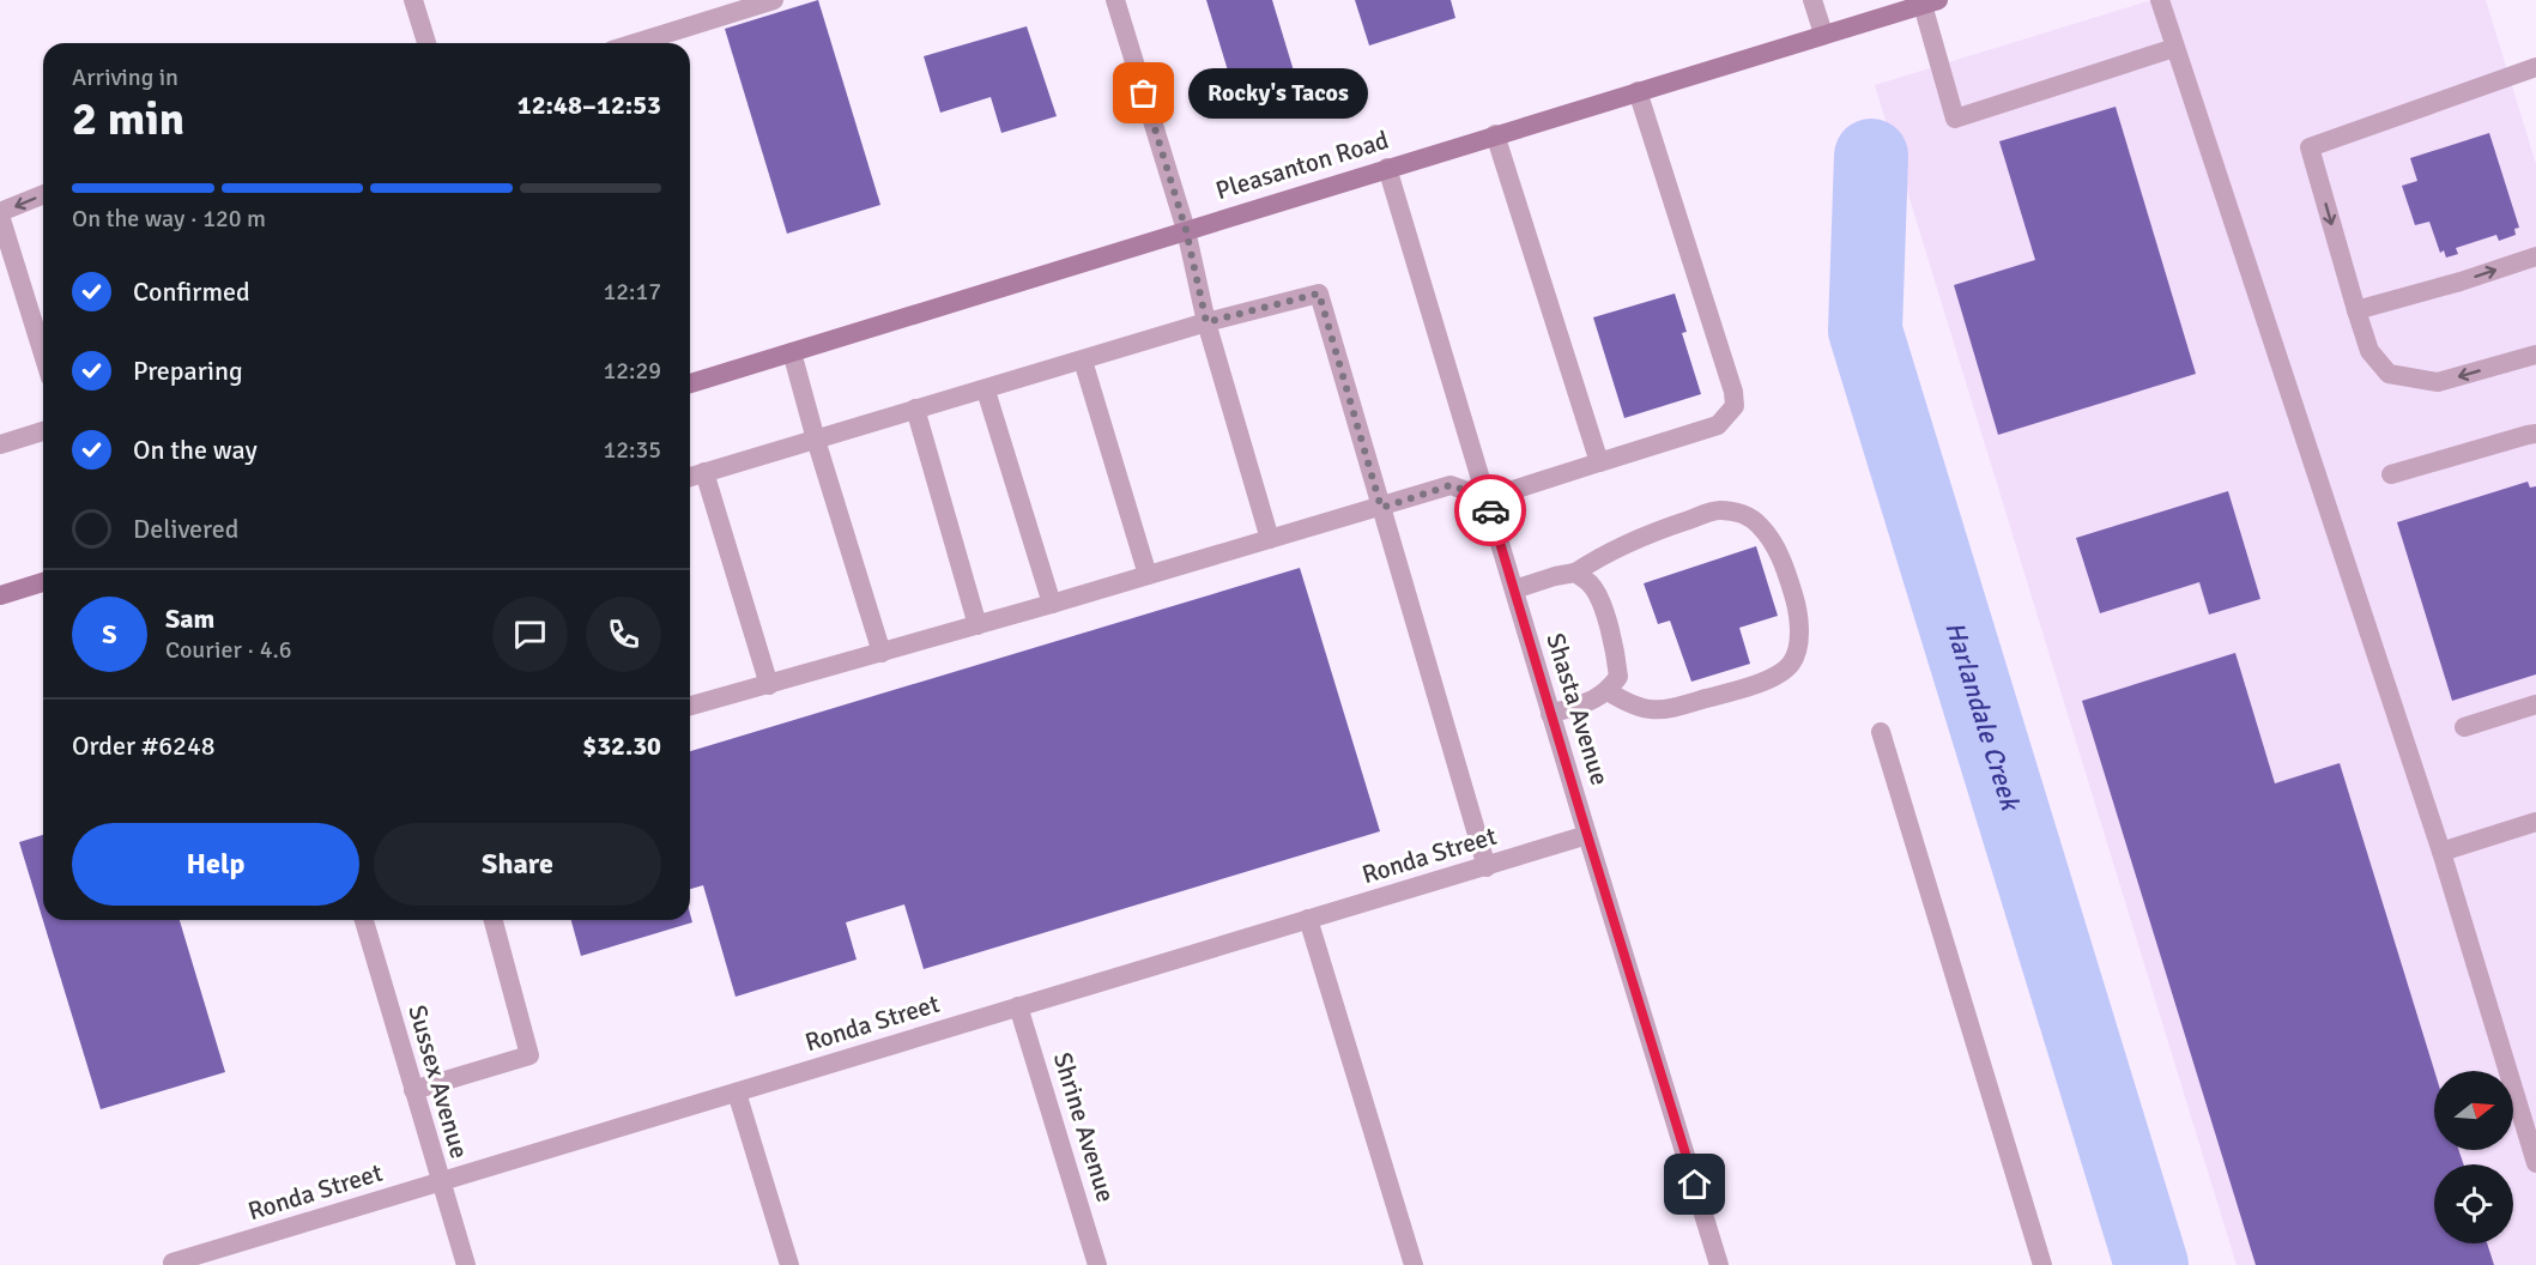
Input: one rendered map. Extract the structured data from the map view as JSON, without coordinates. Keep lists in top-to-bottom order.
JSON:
{
  "streets": {
    "main road": ["Pleasanton Road"],
    "street": [
      "Shasta Avenue",
      "Ronda Street",
      "Sussex Avenue",
      "Shrine Avenue"
    ]
  },
  "crossings": [
    ["Pleasanton Road", "Shasta Avenue"],
    ["Shasta Avenue", "Ronda Street"],
    ["Ronda Street", "Sussex Avenue"],
    ["Ronda Street", "Shrine Avenue"]
  ],
  "water": ["Harlandale Creek"],
  "places": ["Rocky's Tacos"],
  "north": "right",
  "page": {
    "heading": ["2 min", "Arriving in", "12:48–12:53"],
    "panel": [
      "Sam",
      "Courier · 4.6",
      "Order #6248",
      "$32.30"
    ],
    "bubble": "Rocky's Tacos",
    "bar": "On the way · 120 m",
    "list": [
      ["Confirmed", "12:17"],
      ["Preparing", "12:29"],
      ["On the way", "12:35"],
      "Delivered"
    ],
    "round": "S",
    "buttons": ["Help", "Share"]
  }
}
